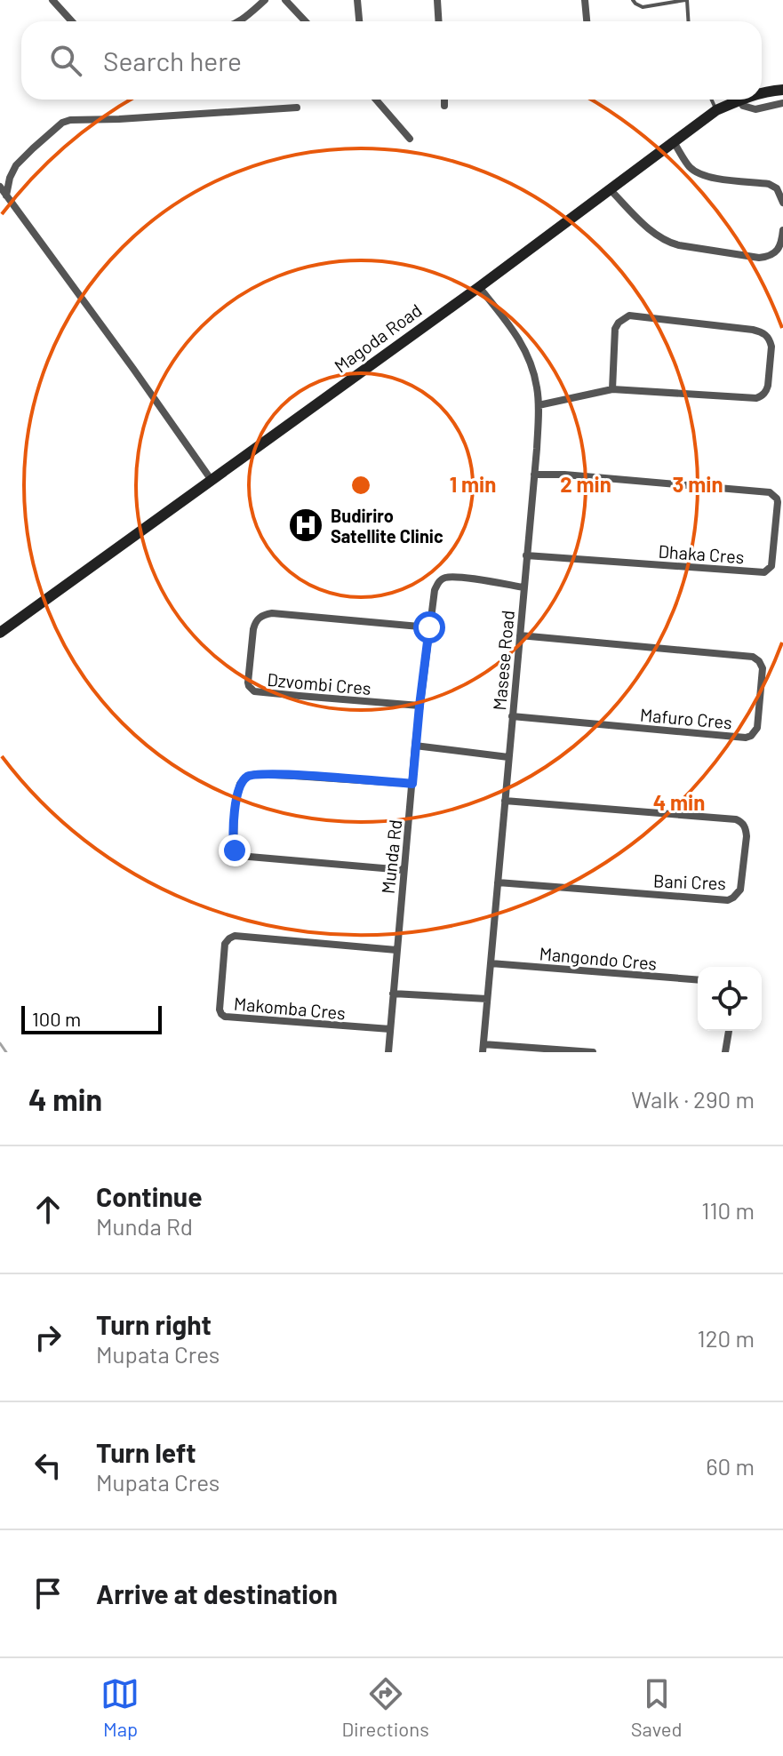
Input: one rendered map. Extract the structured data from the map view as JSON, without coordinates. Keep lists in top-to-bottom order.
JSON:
{
  "streets": {
    "street": [
      "Magoda Road",
      "Dhaka Cres",
      "Masese Road",
      "Dzvombi Cres",
      "Mafuro Cres",
      "Munda Rd",
      "Bani Cres",
      "Mangondo Cres",
      "Makomba Cres"
    ]
  },
  "crossings": [
    ["Magoda Road", "Masese Road"],
    ["Dhaka Cres", "Masese Road"],
    ["Masese Road", "Mafuro Cres"],
    ["Masese Road", "Munda Rd"],
    ["Masese Road", "Bani Cres"],
    ["Masese Road", "Mangondo Cres"],
    ["Dzvombi Cres", "Munda Rd"],
    ["Munda Rd", "Makomba Cres"]
  ],
  "places": {
    "hospital": ["Budiriro Satellite Clinic"]
  },
  "scale_bar": "100 m",
  "page": {
    "search": "Search here",
    "scale": "100 m",
    "heading": ["4 min", "Walk · 290 m"],
    "list": [
      ["Continue", "Munda Rd", "110 m"],
      ["Turn right", "Mupata Cres", "120 m"],
      ["Turn left", "Mupata Cres", "60 m"],
      "Arrive at destination"
    ],
    "nav": ["Map", "Directions", "Saved"]
  },
  "rings": [
    "1 min",
    "2 min",
    "3 min",
    "4 min"
  ]
}
